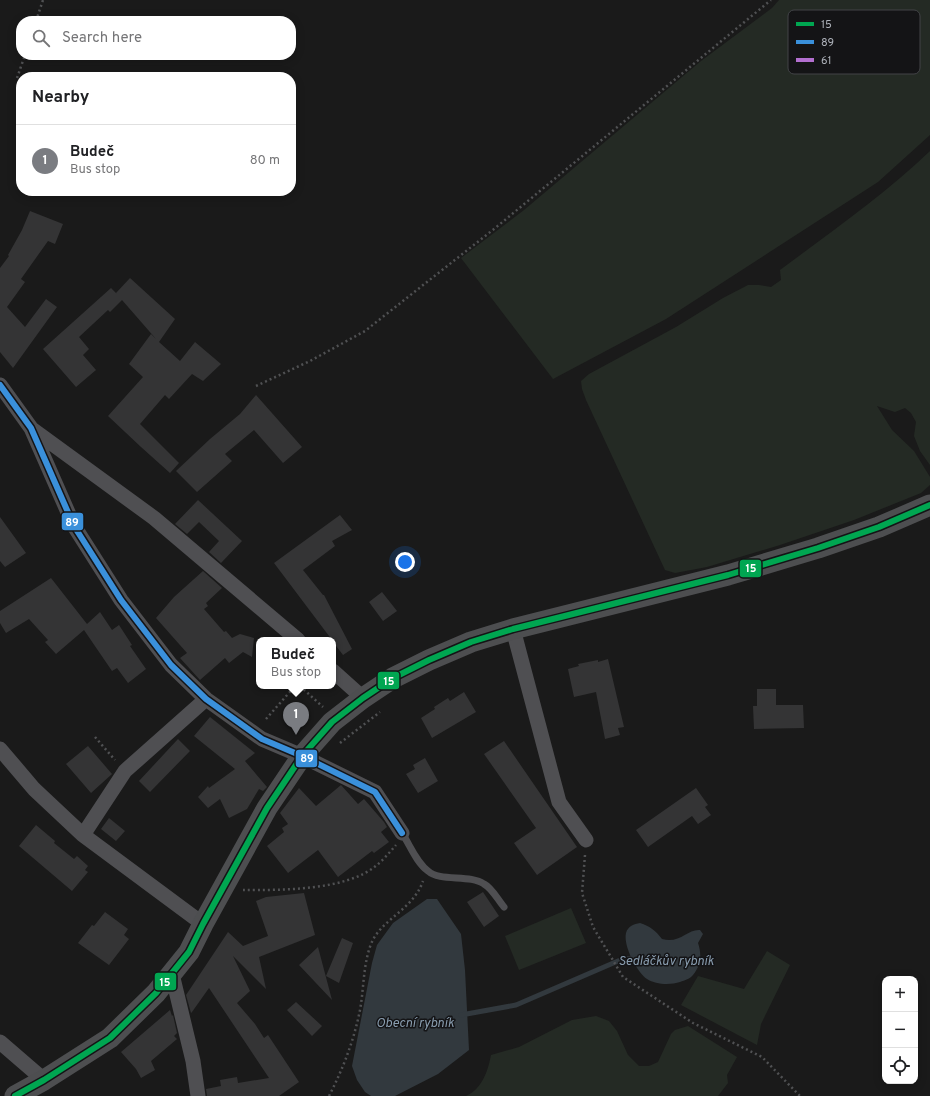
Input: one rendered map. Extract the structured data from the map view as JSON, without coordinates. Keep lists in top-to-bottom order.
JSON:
{
  "water": ["Sedláčkův rybník", "Obecní rybník"],
  "lines": ["transit line 89", "transit line 15"],
  "legend": ["15", "89", "61"],
  "page": {
    "search": "Search here",
    "heading": "Nearby",
    "list": [
      {
        "mark": "1",
        "name": "Budeč",
        "note": "Bus stop",
        "value": "80 m"
      }
    ],
    "popup": ["Budeč", "Bus stop"],
    "pins": "1",
    "map_buttons": ["+", "−"]
  }
}
